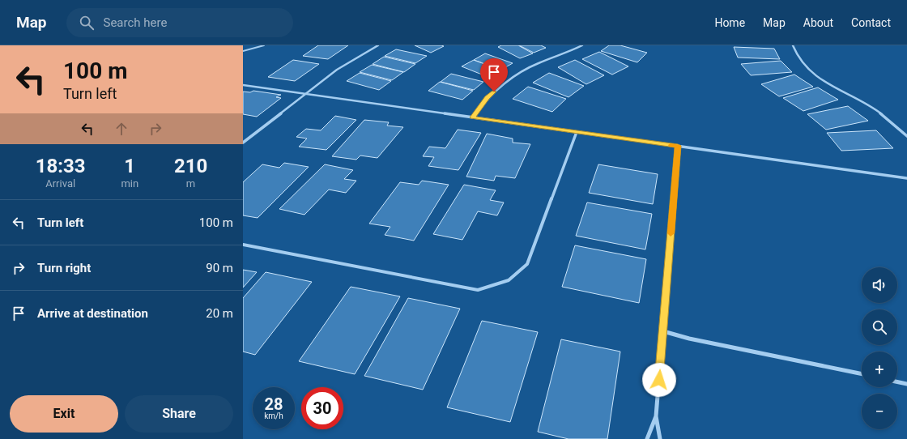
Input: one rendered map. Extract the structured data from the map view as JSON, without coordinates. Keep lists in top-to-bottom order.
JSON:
{
  "page": {
    "header": "Map",
    "search": "Search here",
    "nav": [
      "Home",
      "Map",
      "About",
      "Contact"
    ],
    "turn": ["100 m", "Turn left"],
    "eta": [
      "18:33",
      "Arrival",
      "1",
      "min",
      "210",
      "m"
    ],
    "list": [
      {
        "name": "Turn left",
        "value": "100 m"
      },
      {
        "name": "Turn right",
        "value": "90 m"
      },
      {
        "name": "Arrive at destination",
        "value": "20 m"
      }
    ],
    "map_buttons": ["+", "−"],
    "speed": "28 km/h",
    "limit": "30",
    "buttons": ["Exit", "Share"]
  }
}
